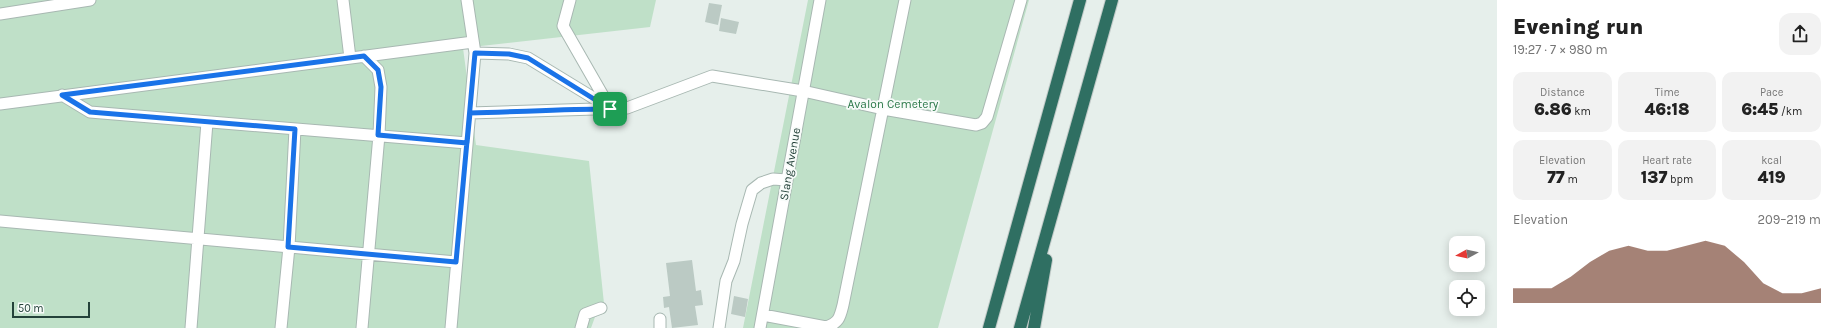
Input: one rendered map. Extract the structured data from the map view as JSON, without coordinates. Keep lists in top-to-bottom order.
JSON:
{
  "streets": {
    "lane": ["Slang Avenue"]
  },
  "parks": ["Avalon Cemetery"],
  "scale_bar": "50 m",
  "north": "left",
  "page": {
    "heading": ["Evening run", "19:27 · 7 × 980 m"],
    "stats": [
      ["Distance", "6.86 km"],
      ["Time", "46:18"],
      ["Pace", "6:45 /km"],
      ["Elevation", "77 m"],
      ["Heart rate", "137 bpm"],
      ["kcal", "419"]
    ],
    "chart": ["Elevation", "209–219 m"],
    "scale": "50 m"
  }
}
